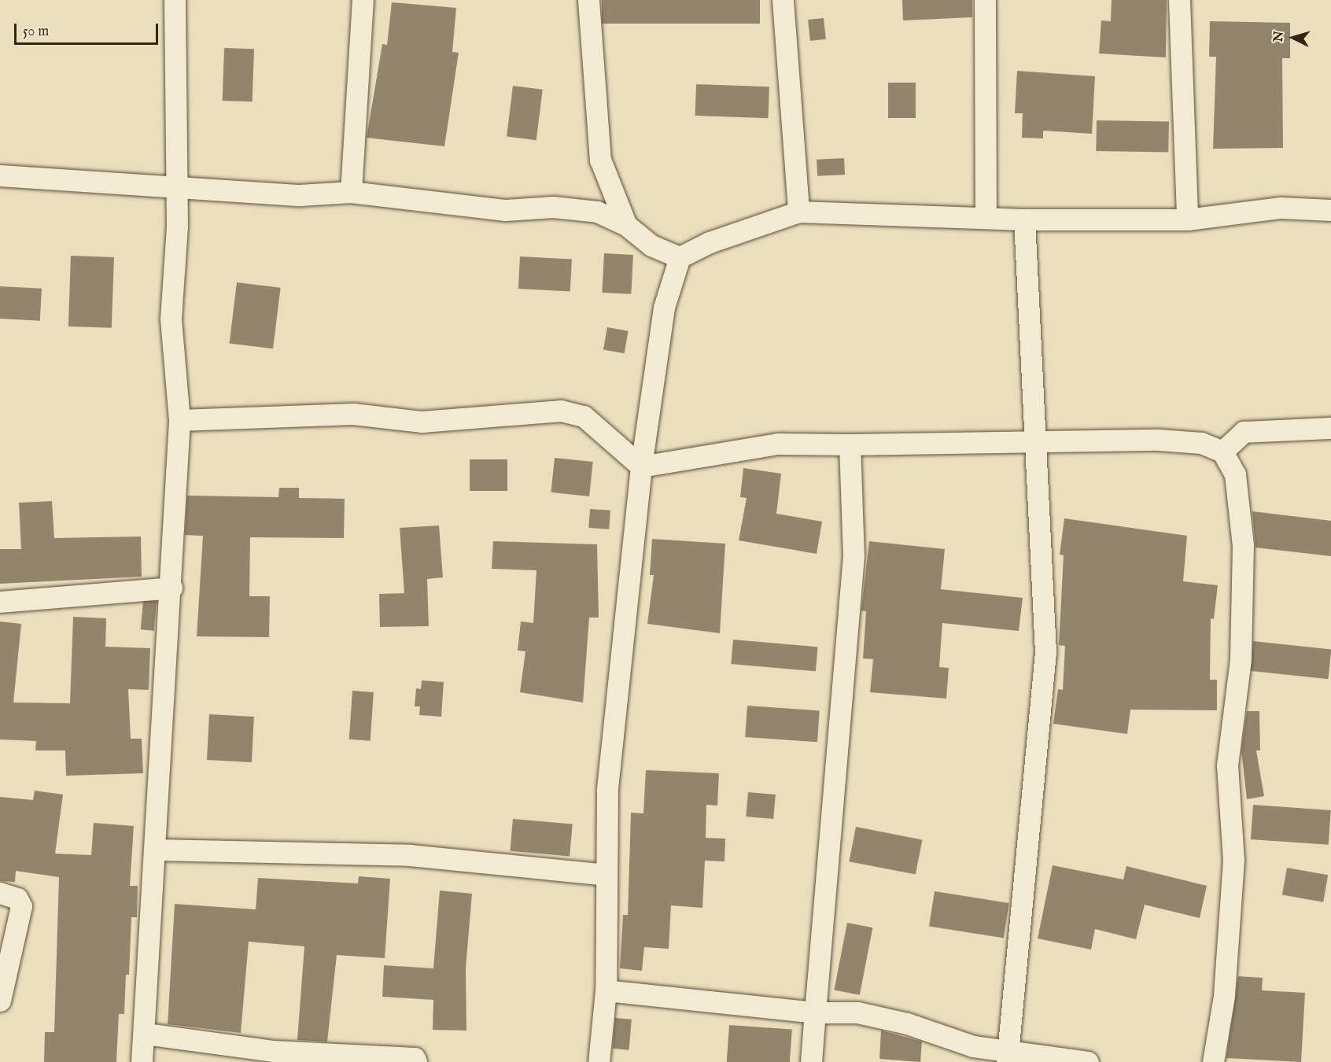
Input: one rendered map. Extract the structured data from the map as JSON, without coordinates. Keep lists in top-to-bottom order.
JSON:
{
  "scale_bar": "50 m",
  "north": "left"
}
